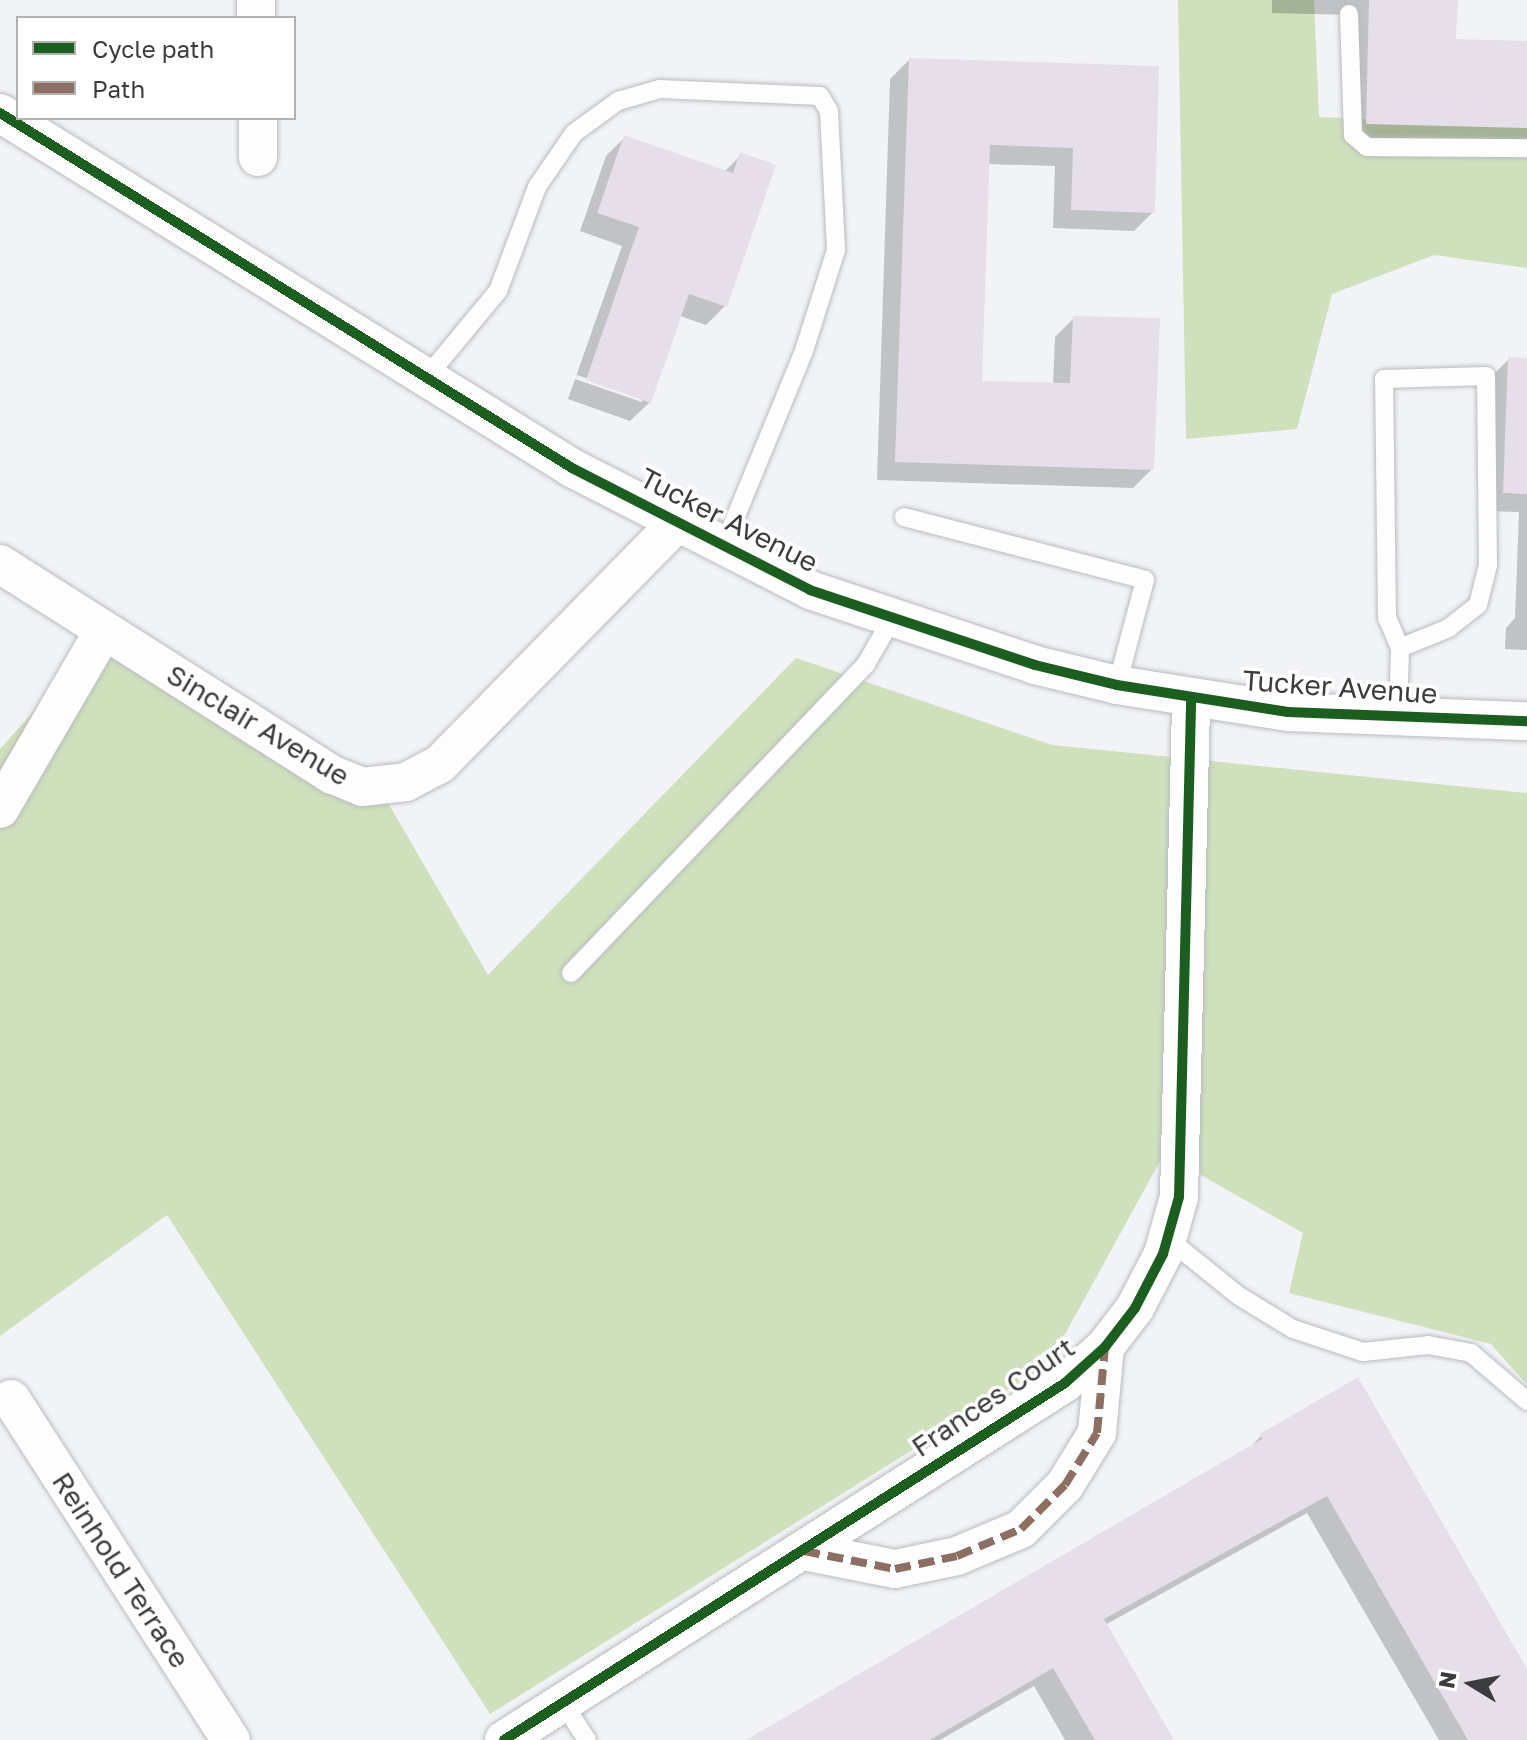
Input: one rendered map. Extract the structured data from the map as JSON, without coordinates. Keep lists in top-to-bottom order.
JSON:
{
  "streets": {
    "street": [
      "Tucker Avenue",
      "Sinclair Avenue",
      "Frances Court",
      "Reinhold Terrace"
    ]
  },
  "crossings": [
    ["Tucker Avenue", "Sinclair Avenue"],
    ["Tucker Avenue", "Frances Court"]
  ],
  "legend": ["Cycle path", "Path"],
  "north": "left"
}
